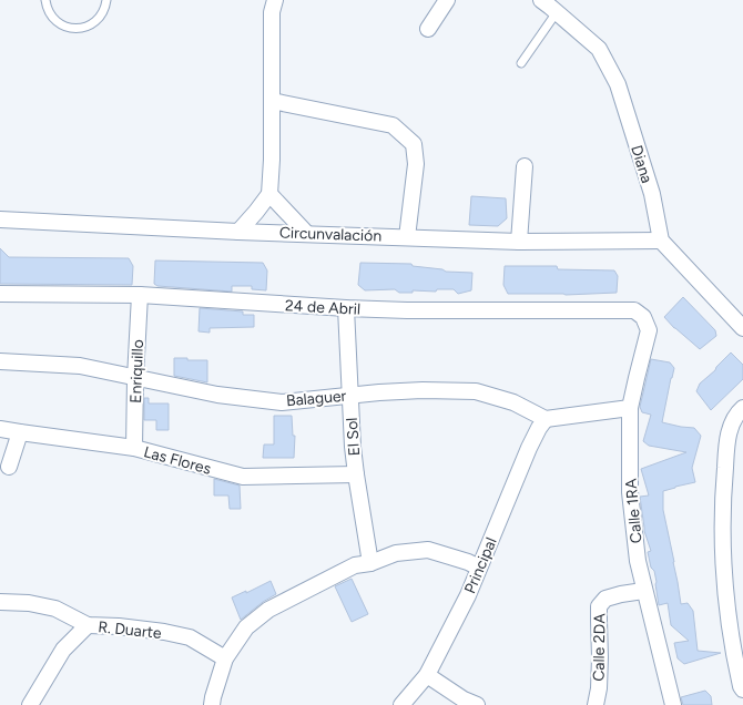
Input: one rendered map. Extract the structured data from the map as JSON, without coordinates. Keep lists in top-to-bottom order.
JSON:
{
  "streets": {
    "street": [
      "Diana",
      "Circunvalación",
      "24 de Abril",
      "Enriquillo",
      "Balaguer",
      "El Sol",
      "Las Flores",
      "Calle 1RA",
      "Principal",
      "R. Duarte",
      "Calle 2DA"
    ]
  },
  "crossings": [
    ["Diana", "Circunvalación"],
    ["24 de Abril", "Enriquillo"],
    ["24 de Abril", "El Sol"],
    ["24 de Abril", "Calle 1RA"],
    ["Enriquillo", "Balaguer"],
    ["Enriquillo", "Las Flores"],
    ["Balaguer", "El Sol"],
    ["Balaguer", "Principal"],
    ["El Sol", "Las Flores"],
    ["Calle 1RA", "Calle 2DA"]
  ]
}
